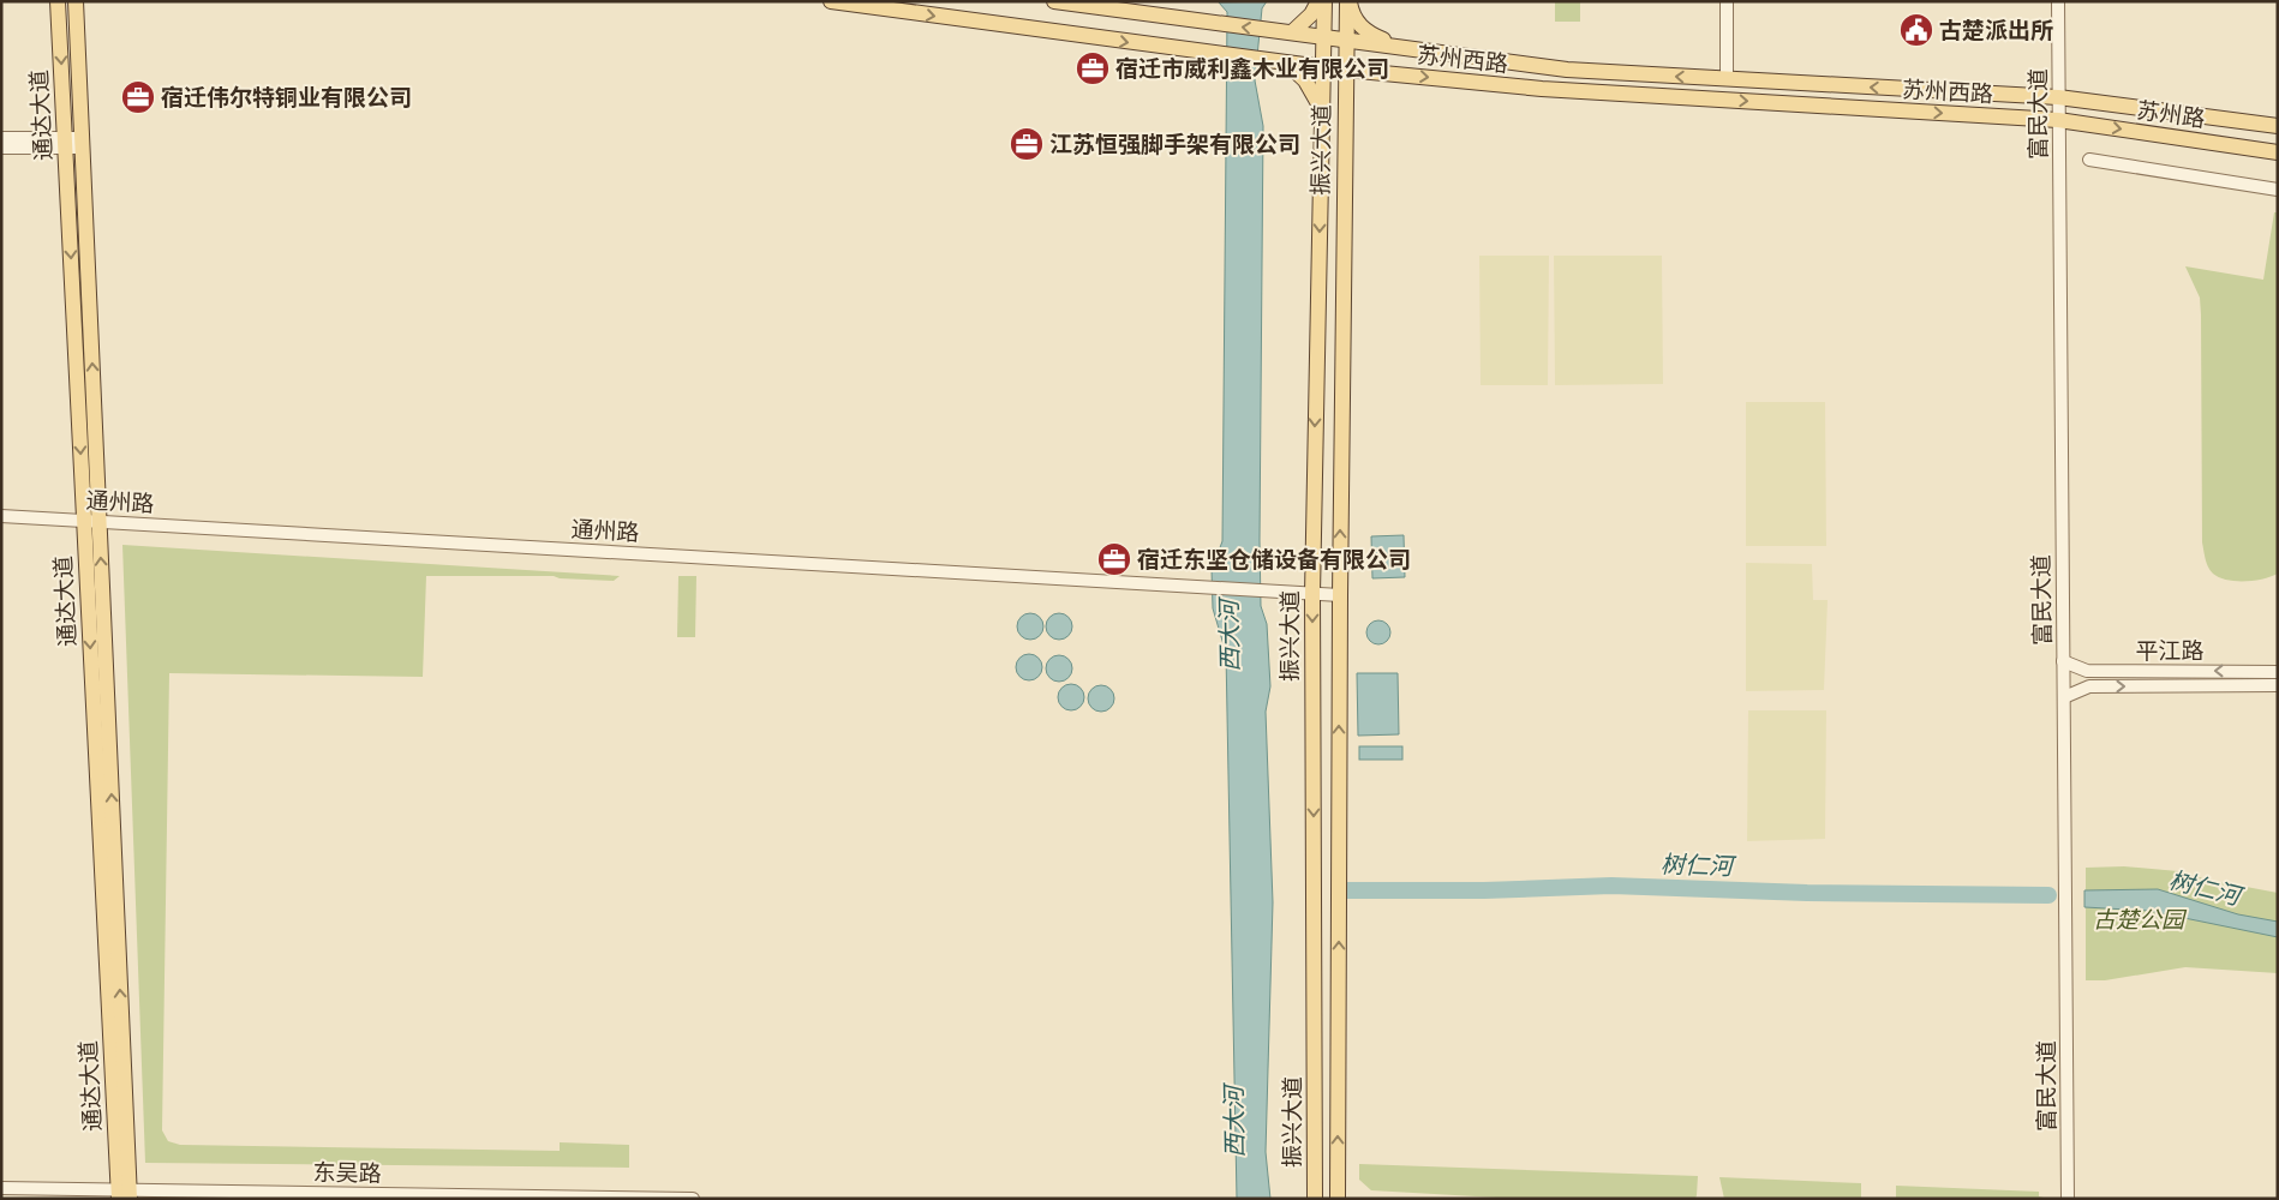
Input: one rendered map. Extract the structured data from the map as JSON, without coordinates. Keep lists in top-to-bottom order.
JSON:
{
  "streets": {
    "main road": [
      "苏州西路",
      "苏州路",
      "通达大道",
      "振兴大道"
    ],
    "street": [
      "富民大道",
      "通州路",
      "平江路",
      "东吴路"
    ]
  },
  "crossings": [
    ["苏州西路", "富民大道"],
    ["苏州西路", "苏州路"],
    ["苏州西路", "振兴大道"],
    ["富民大道", "苏州路"],
    ["富民大道", "平江路"],
    ["通达大道", "通州路"],
    ["通达大道", "东吴路"],
    ["振兴大道", "通州路"]
  ],
  "water": ["西大河", "树仁河"],
  "parks": ["古楚公园"],
  "places": {
    "public building": ["古楚派出所"],
    "office": [
      "宿迁市威利鑫木业有限公司",
      "宿迁伟尔特铜业有限公司",
      "江苏恒强脚手架有限公司",
      "宿迁东坚仓储设备有限公司"
    ]
  }
}
